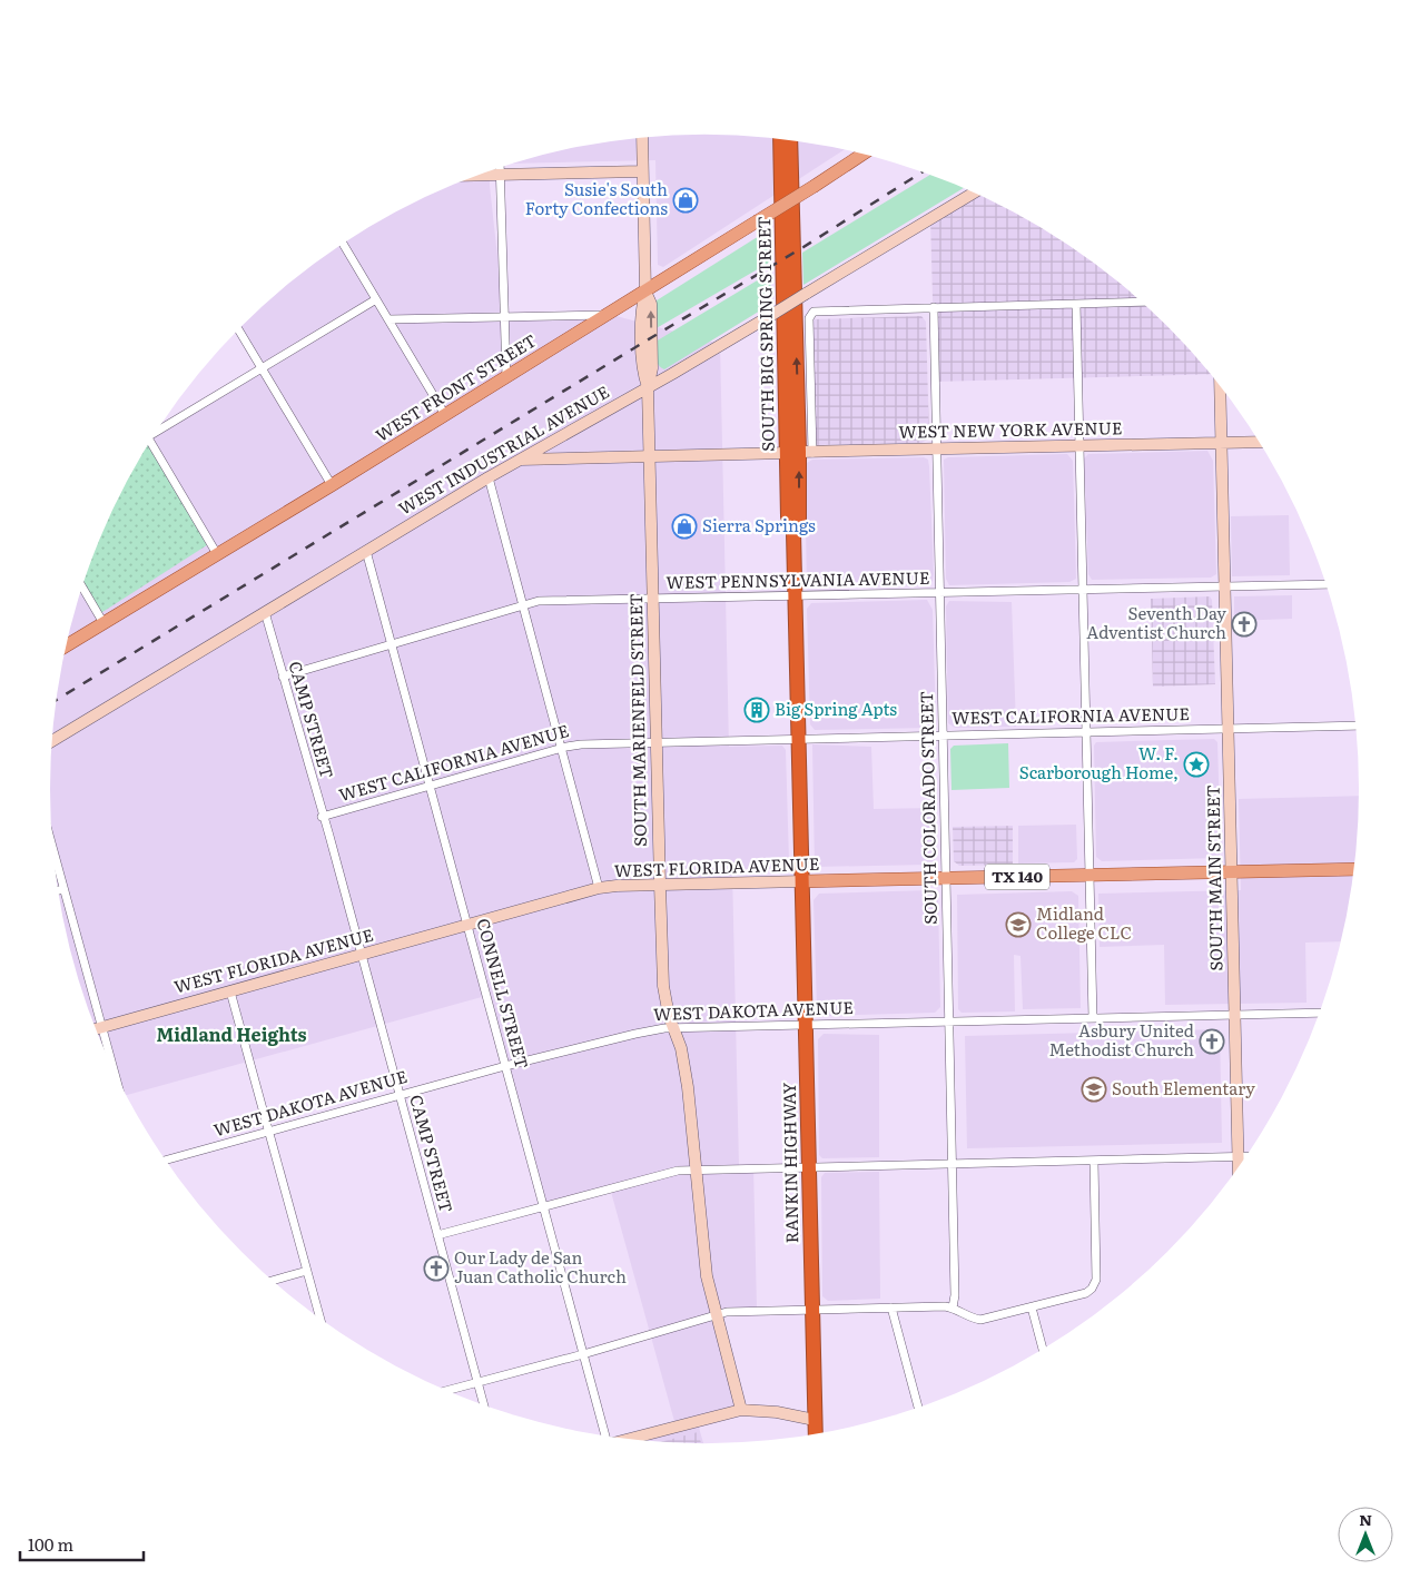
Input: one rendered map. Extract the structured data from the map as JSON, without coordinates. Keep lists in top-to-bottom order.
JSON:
{
  "streets": {
    "highway": ["SOUTH BIG SPRING STREET", "RANKIN HIGHWAY"],
    "main road": ["WEST FRONT STREET", "WEST FLORIDA AVENUE", "TX 140"],
    "street": [
      "WEST NEW YORK AVENUE",
      "WEST INDUSTRIAL AVENUE",
      "WEST PENNSYLVANIA AVENUE",
      "WEST CALIFORNIA AVENUE",
      "CAMP STREET",
      "SOUTH MARIENFELD STREET",
      "SOUTH COLORADO STREET",
      "SOUTH MAIN STREET",
      "CONNELL STREET",
      "WEST DAKOTA AVENUE"
    ]
  },
  "crossings": [
    ["SOUTH BIG SPRING STREET", "WEST NEW YORK AVENUE"],
    ["SOUTH BIG SPRING STREET", "WEST PENNSYLVANIA AVENUE"],
    ["SOUTH BIG SPRING STREET", "WEST CALIFORNIA AVENUE"],
    ["SOUTH BIG SPRING STREET", "SOUTH COLORADO STREET"],
    ["SOUTH BIG SPRING STREET", "WEST FLORIDA AVENUE"],
    ["SOUTH BIG SPRING STREET", "RANKIN HIGHWAY"],
    ["WEST FRONT STREET", "SOUTH MARIENFELD STREET"],
    ["WEST NEW YORK AVENUE", "WEST INDUSTRIAL AVENUE"],
    ["WEST NEW YORK AVENUE", "SOUTH MARIENFELD STREET"],
    ["WEST NEW YORK AVENUE", "SOUTH COLORADO STREET"],
    ["WEST NEW YORK AVENUE", "SOUTH MAIN STREET"],
    ["WEST INDUSTRIAL AVENUE", "CAMP STREET"],
    ["WEST INDUSTRIAL AVENUE", "SOUTH MARIENFELD STREET"],
    ["WEST INDUSTRIAL AVENUE", "CONNELL STREET"],
    ["WEST PENNSYLVANIA AVENUE", "CAMP STREET"],
    ["WEST PENNSYLVANIA AVENUE", "SOUTH MARIENFELD STREET"],
    ["WEST PENNSYLVANIA AVENUE", "SOUTH COLORADO STREET"],
    ["WEST PENNSYLVANIA AVENUE", "SOUTH MAIN STREET"],
    ["WEST PENNSYLVANIA AVENUE", "CONNELL STREET"],
    ["WEST CALIFORNIA AVENUE", "CAMP STREET"],
    ["WEST CALIFORNIA AVENUE", "SOUTH MARIENFELD STREET"],
    ["WEST CALIFORNIA AVENUE", "SOUTH COLORADO STREET"],
    ["WEST CALIFORNIA AVENUE", "SOUTH MAIN STREET"],
    ["WEST CALIFORNIA AVENUE", "CONNELL STREET"],
    ["CAMP STREET", "WEST FLORIDA AVENUE"],
    ["CAMP STREET", "WEST DAKOTA AVENUE"],
    ["SOUTH MARIENFELD STREET", "WEST FLORIDA AVENUE"],
    ["SOUTH MARIENFELD STREET", "WEST DAKOTA AVENUE"],
    ["SOUTH COLORADO STREET", "WEST FLORIDA AVENUE"],
    ["SOUTH COLORADO STREET", "WEST DAKOTA AVENUE"],
    ["WEST FLORIDA AVENUE", "TX 140"],
    ["WEST FLORIDA AVENUE", "SOUTH MAIN STREET"],
    ["WEST FLORIDA AVENUE", "CONNELL STREET"],
    ["WEST FLORIDA AVENUE", "RANKIN HIGHWAY"],
    ["TX 140", "SOUTH MAIN STREET"],
    ["SOUTH MAIN STREET", "WEST DAKOTA AVENUE"],
    ["CONNELL STREET", "WEST DAKOTA AVENUE"],
    ["WEST DAKOTA AVENUE", "RANKIN HIGHWAY"]
  ],
  "districts": ["Midland Heights"],
  "places": {
    "shop": ["Susie's South Forty Confections", "Sierra Springs"],
    "church": ["Seventh Day Adventist Church", "Asbury United Methodist Church", "Our Lady de San Juan Catholic Church"],
    "building": ["Big Spring Apts"],
    "place": ["W. F. Scarborough Home,"],
    "school or university": ["Midland College CLC", "South Elementary"]
  },
  "scale_bar": "100 m",
  "north": "top"
}
